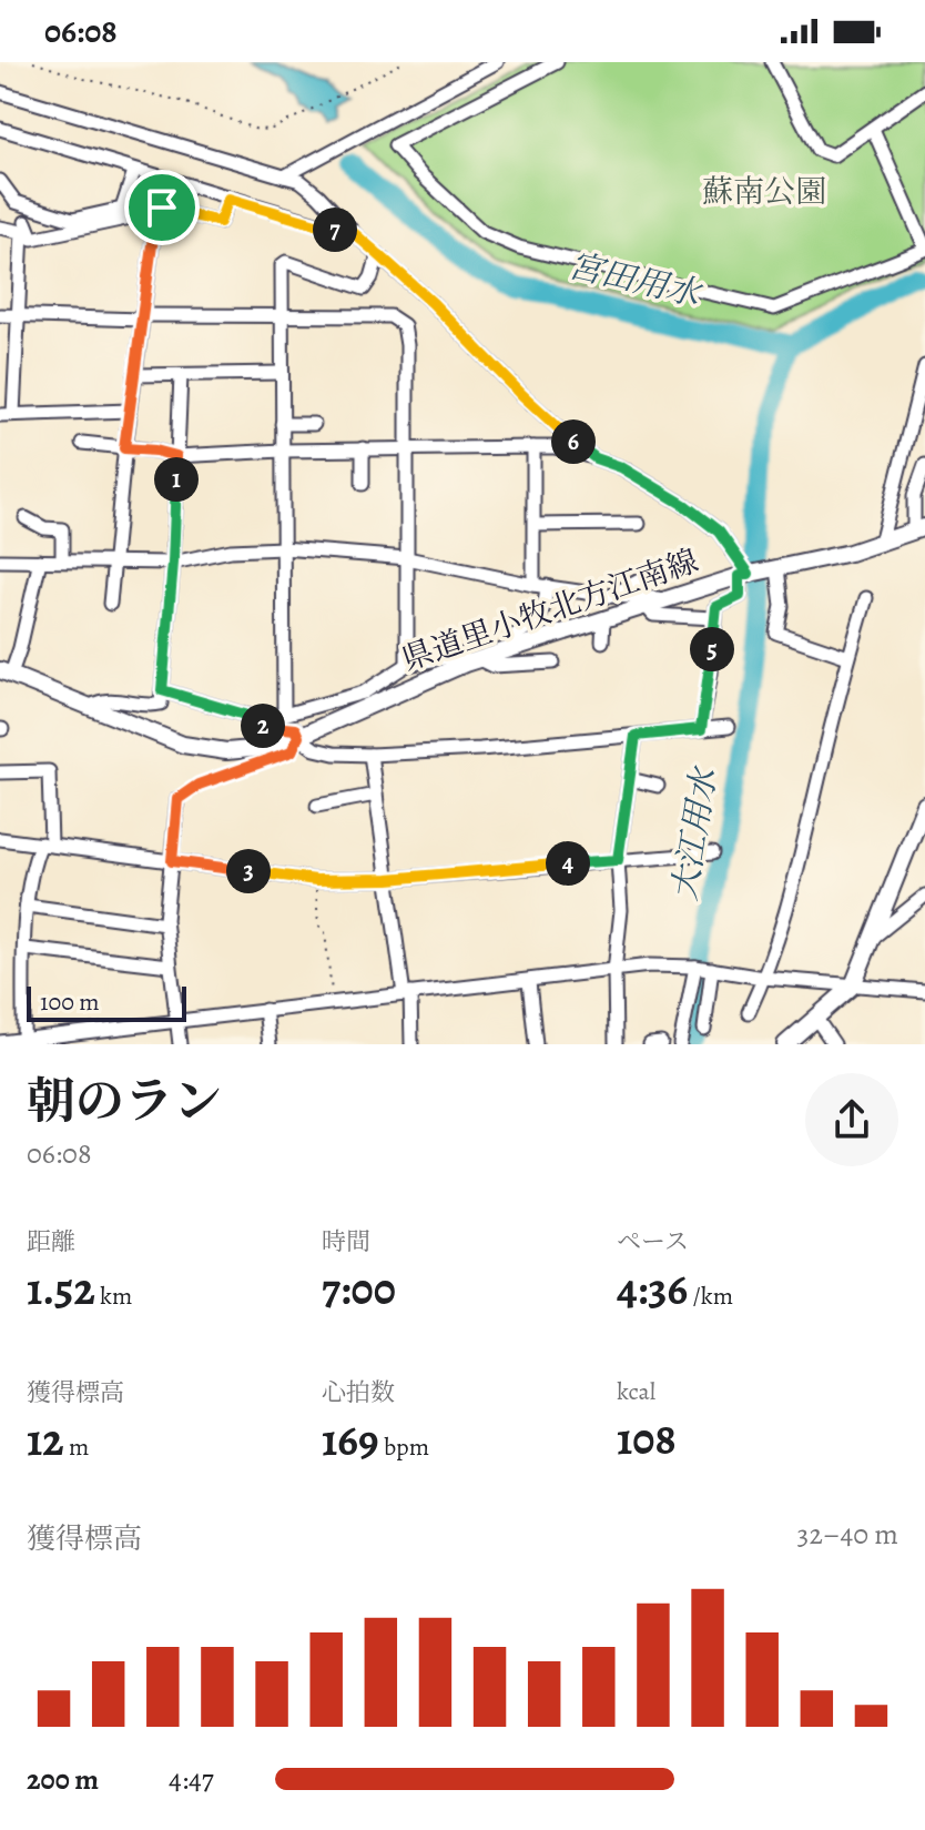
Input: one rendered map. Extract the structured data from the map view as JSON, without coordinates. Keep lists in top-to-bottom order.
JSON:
{
  "streets": {
    "main road": ["県道里小牧北方江南線"]
  },
  "water": ["宮田用水", "大江用水"],
  "parks": ["蘇南公園"],
  "scale_bar": "100 m",
  "page": {
    "status": "06:08",
    "pins": [
      "7",
      "6",
      "1",
      "5",
      "2",
      "4",
      "3"
    ],
    "scale": "100 m",
    "heading": ["朝のラン", "06:08"],
    "stats": [
      ["距離", "1.52 km"],
      ["時間", "7:00"],
      ["ペース", "4:36 /km"],
      ["獲得標高", "12 m"],
      ["心拍数", "169 bpm"],
      ["kcal", "108"]
    ],
    "chart": ["獲得標高", "32–40 m"],
    "list": [
      {
        "name": "200 m",
        "note": "4:47"
      }
    ]
  }
}
